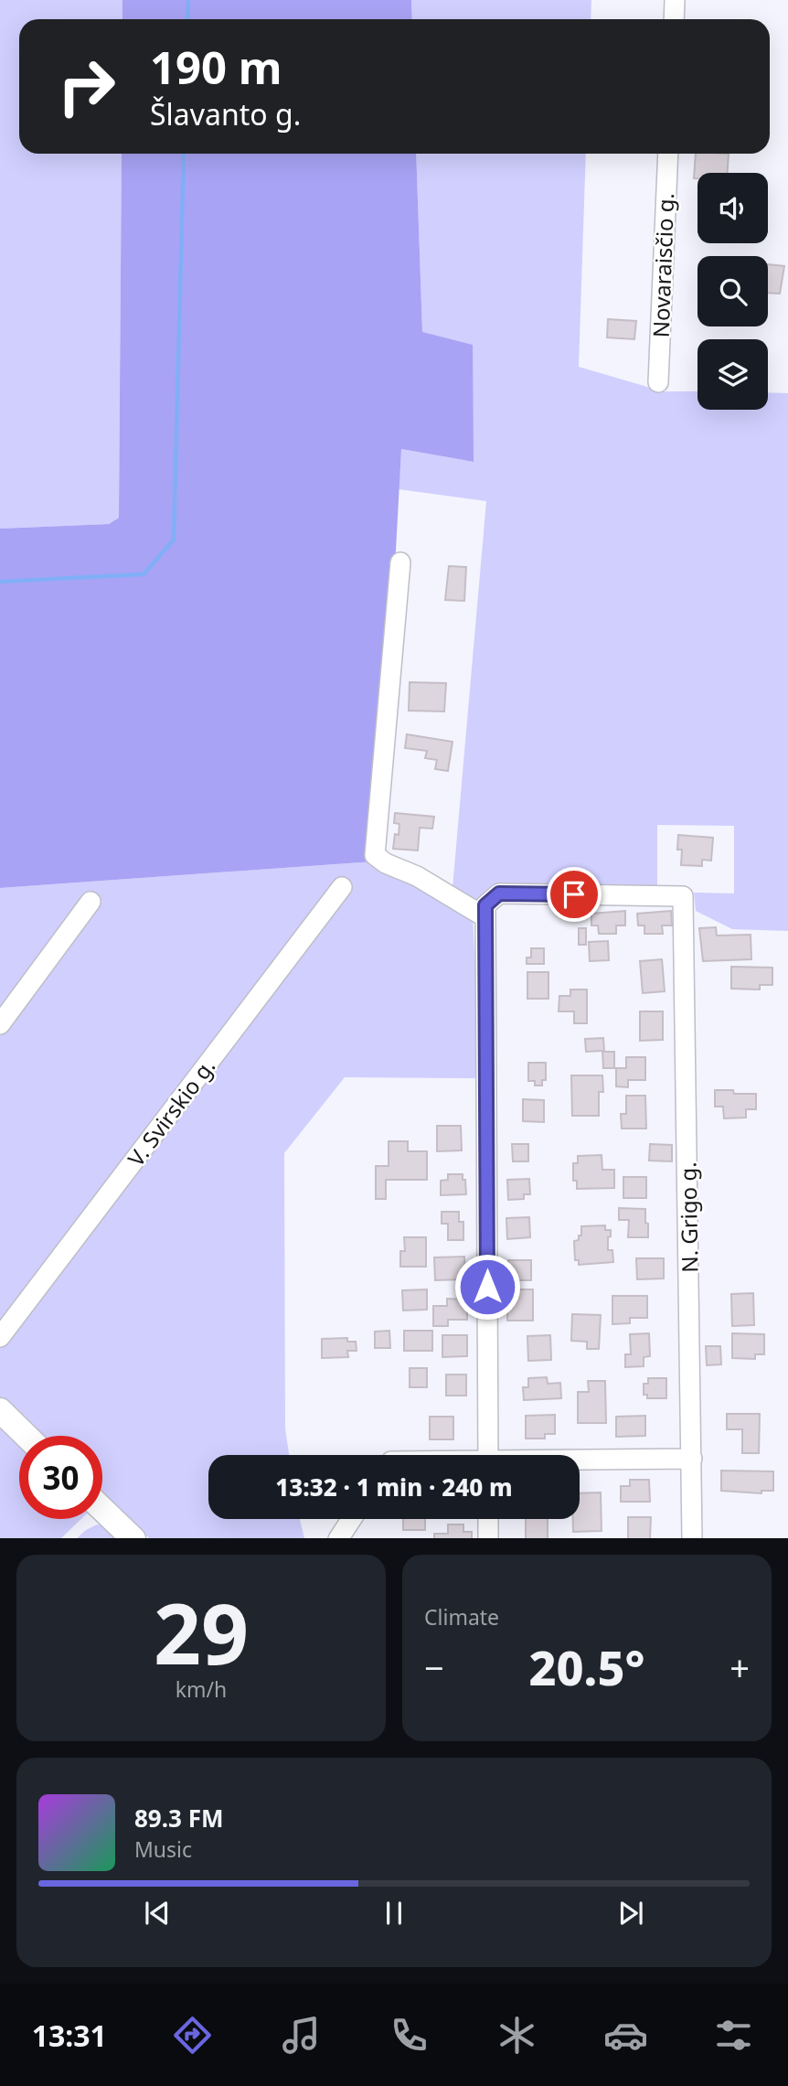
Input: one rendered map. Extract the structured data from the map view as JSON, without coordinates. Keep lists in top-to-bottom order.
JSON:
{
  "streets": {
    "street": ["Novaraisčio g.", "V. Svirskio g.", "N. Grigo g."]
  },
  "page": {
    "turn": ["190 m", "Šlavanto g."],
    "limit": "30",
    "trip": "13:32 · 1 min · 240 m",
    "tile": [
      ["29", "km/h"],
      "Climate"
    ],
    "heat": ["−", "20.5°", "+"],
    "song": ["89.3 FM", "Music"],
    "tabs": "13:31"
  }
}
